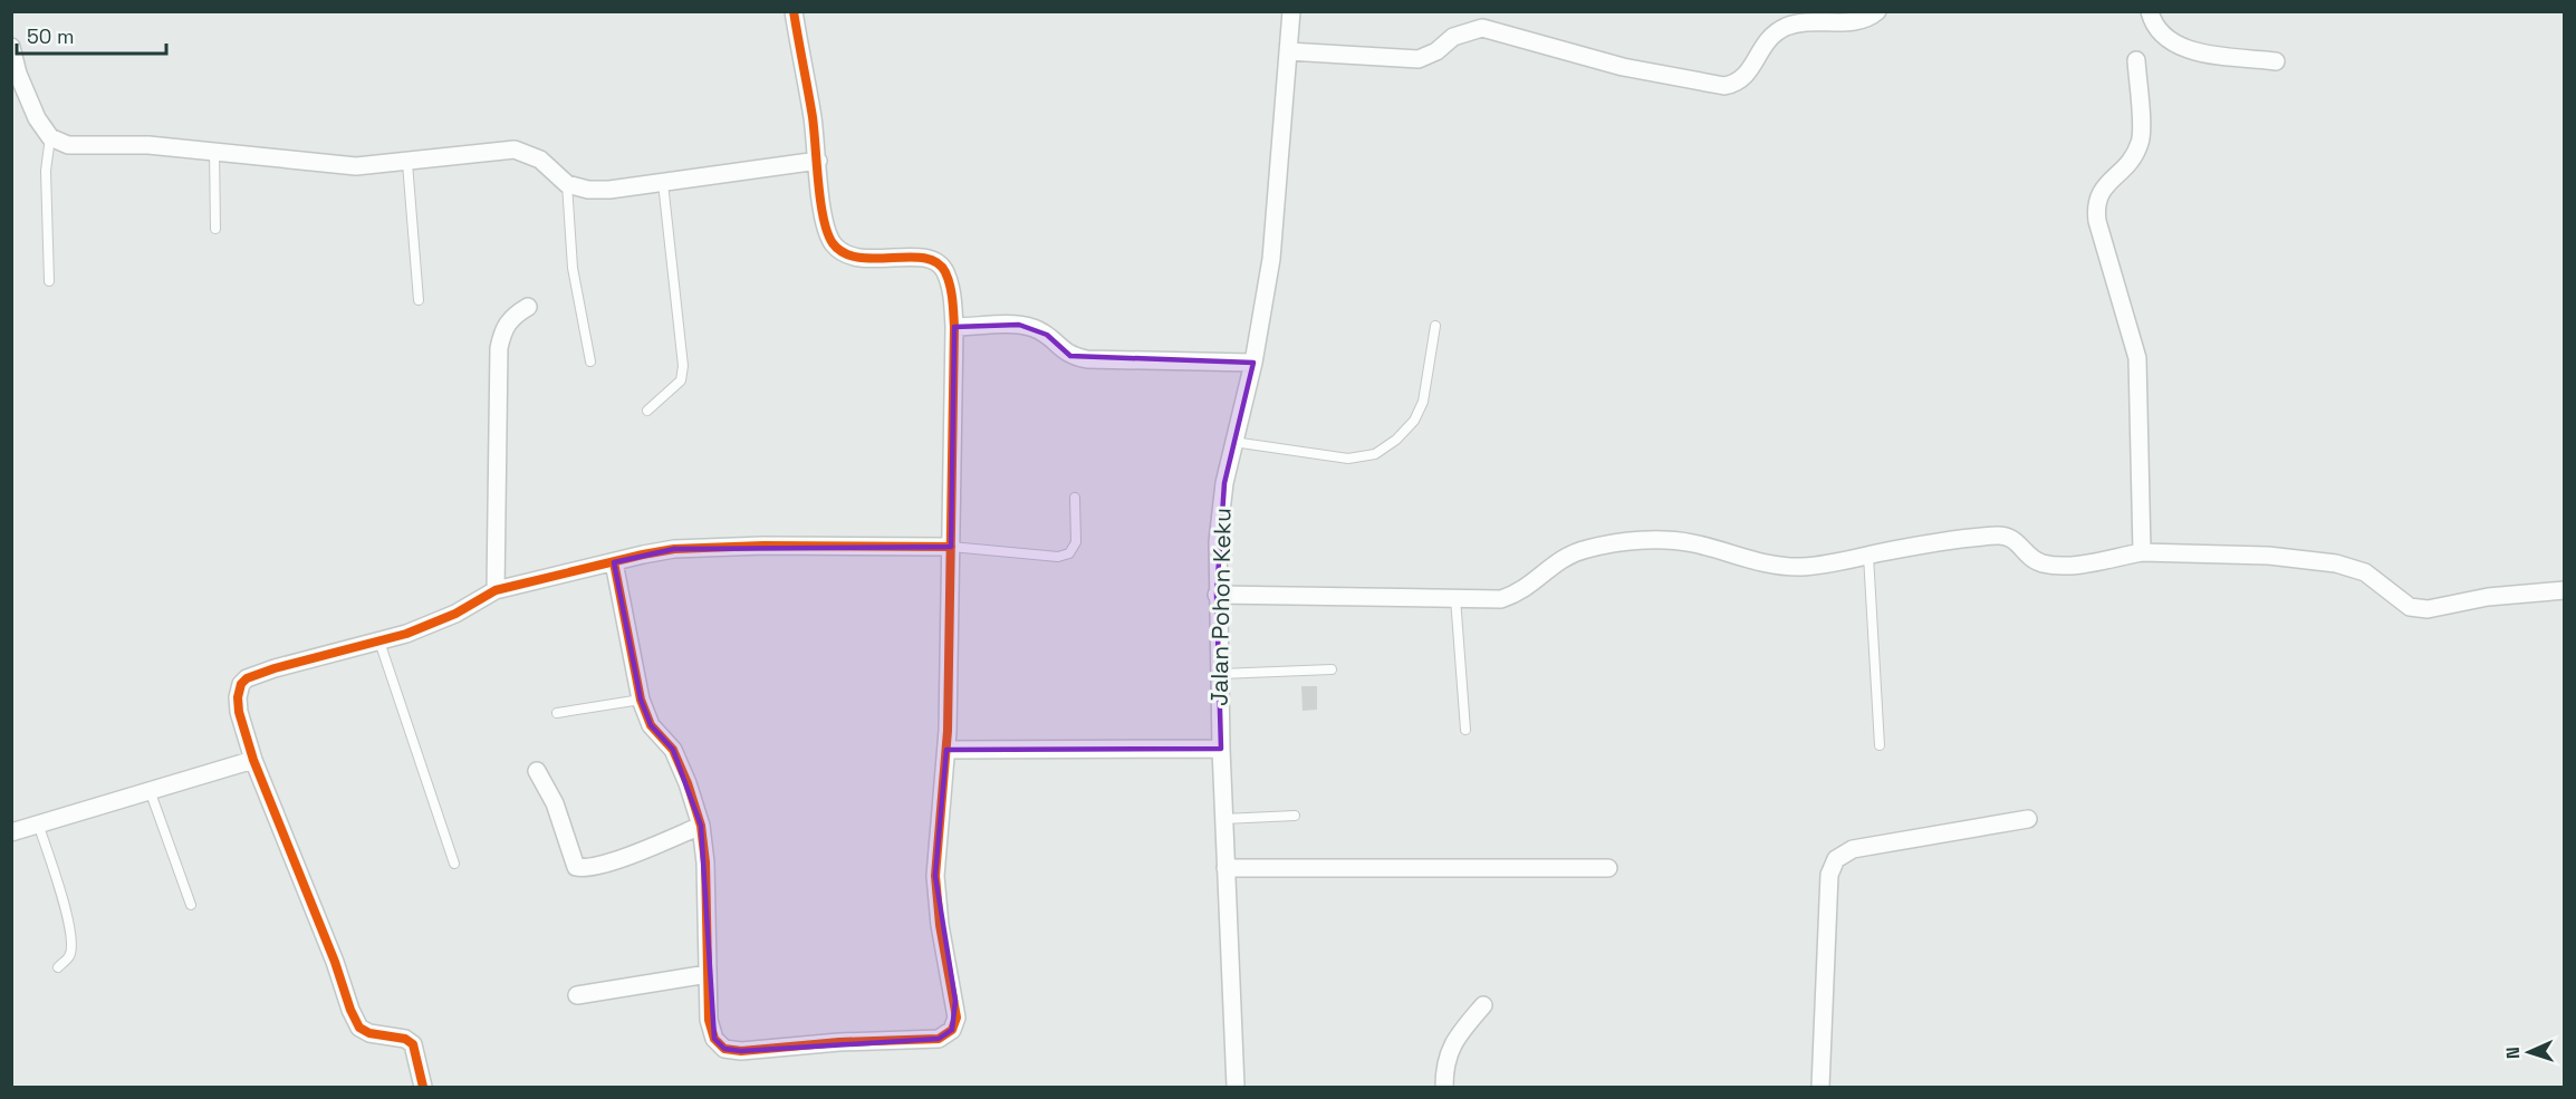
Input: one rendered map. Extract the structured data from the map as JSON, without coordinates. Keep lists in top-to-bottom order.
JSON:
{
  "streets": {
    "street": ["Jalan Pohon Keku"]
  },
  "scale_bar": "50 m",
  "north": "left"
}
